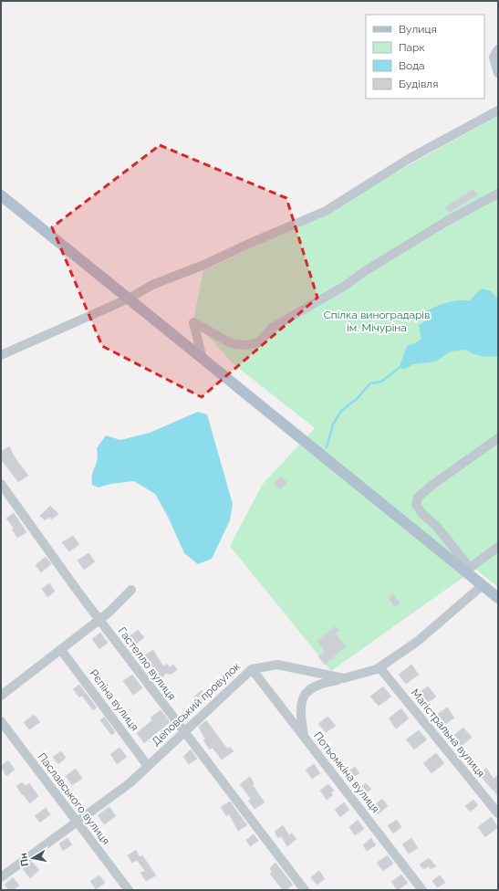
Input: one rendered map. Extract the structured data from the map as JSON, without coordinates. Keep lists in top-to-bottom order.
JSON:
{
  "streets": {
    "street": [
      "Гастелло вулиця",
      "Рєпіна вулиця",
      "Деповський провулок",
      "Магістральна вулиця",
      "Потьомкіна вулиця",
      "Паславського вулиця"
    ]
  },
  "crossings": [
    ["Гастелло вулиця", "Деповський провулок"],
    ["Рєпіна вулиця", "Деповський провулок"],
    ["Деповський провулок", "Магістральна вулиця"],
    ["Деповський провулок", "Потьомкіна вулиця"],
    ["Деповський провулок", "Паславського вулиця"]
  ],
  "parks": ["Спілка виноградарів ім. Мічуріна"],
  "legend": [
    "Вулиця",
    "Парк",
    "Вода",
    "Будівля"
  ],
  "north": "left"
}
